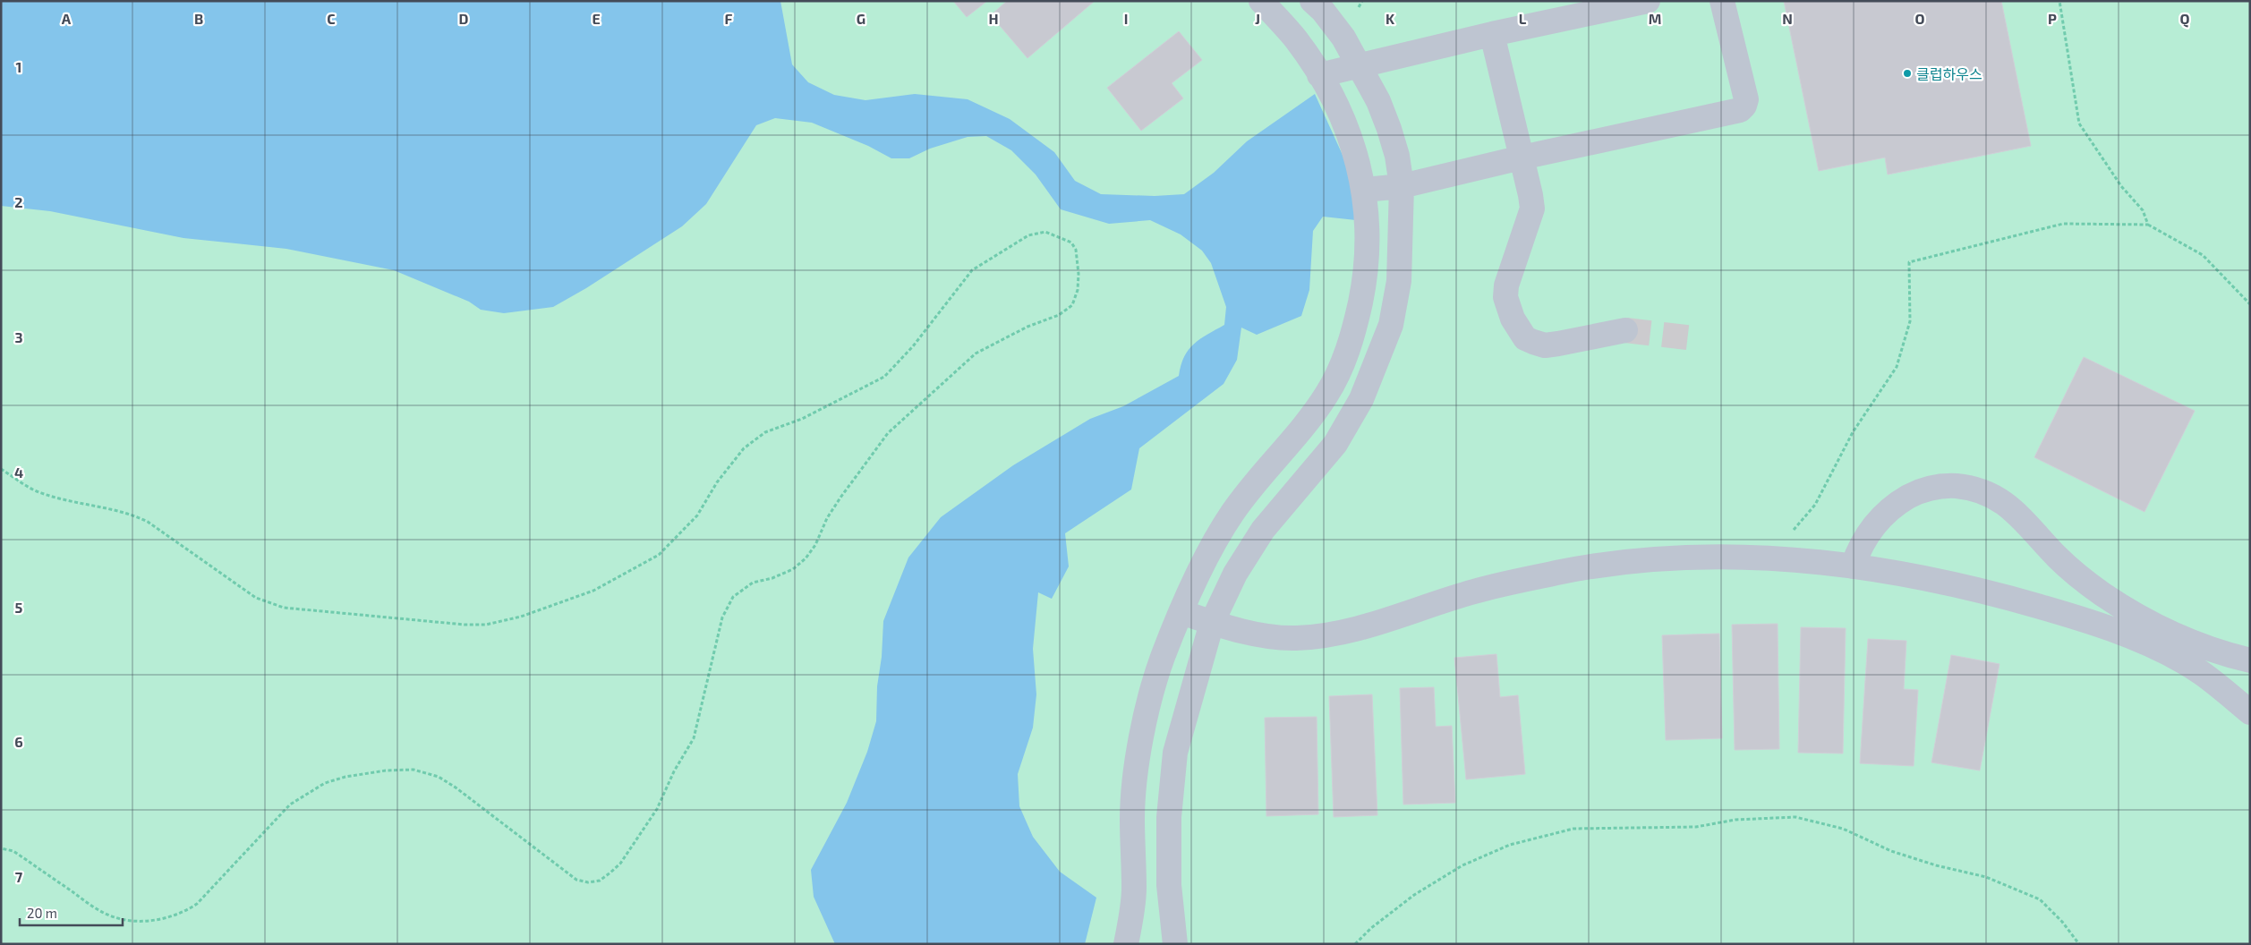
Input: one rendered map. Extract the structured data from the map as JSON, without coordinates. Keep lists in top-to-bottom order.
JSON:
{
  "places": ["클럽하우스"],
  "scale_bar": "20 m",
  "grid": {
    "columns": [
      "A",
      "B",
      "C",
      "D",
      "E",
      "F",
      "G",
      "H",
      "I",
      "J",
      "K",
      "L",
      "M",
      "N",
      "O",
      "P",
      "Q"
    ],
    "rows": [
      "1",
      "2",
      "3",
      "4",
      "5",
      "6",
      "7"
    ]
  }
}
